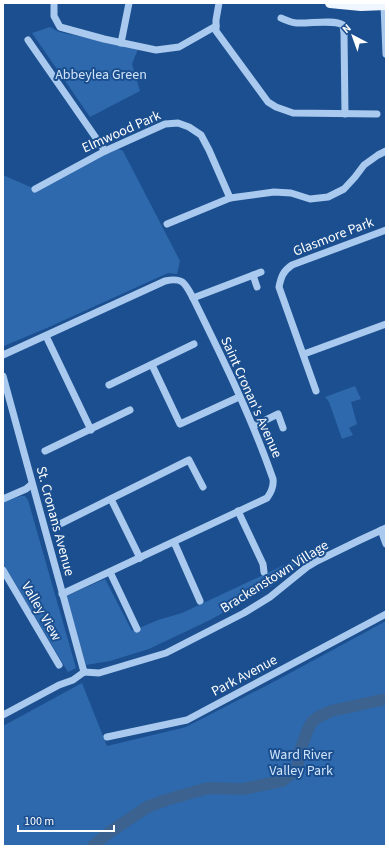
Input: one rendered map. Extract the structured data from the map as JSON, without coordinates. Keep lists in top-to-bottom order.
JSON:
{
  "streets": {
    "street": [
      "Elmwood Park",
      "Glasmore Park",
      "Saint Cronan's Avenue",
      "St. Cronans Avenue",
      "Brackenstown Village",
      "Valley View",
      "Park Avenue"
    ]
  },
  "crossings": [
    ["Saint Cronan's Avenue", "St. Cronans Avenue"],
    ["St. Cronans Avenue", "Brackenstown Village"]
  ],
  "parks": ["Abbeylea Green", "Ward River Valley Park"],
  "scale_bar": "100 m",
  "north": "top left"
}
